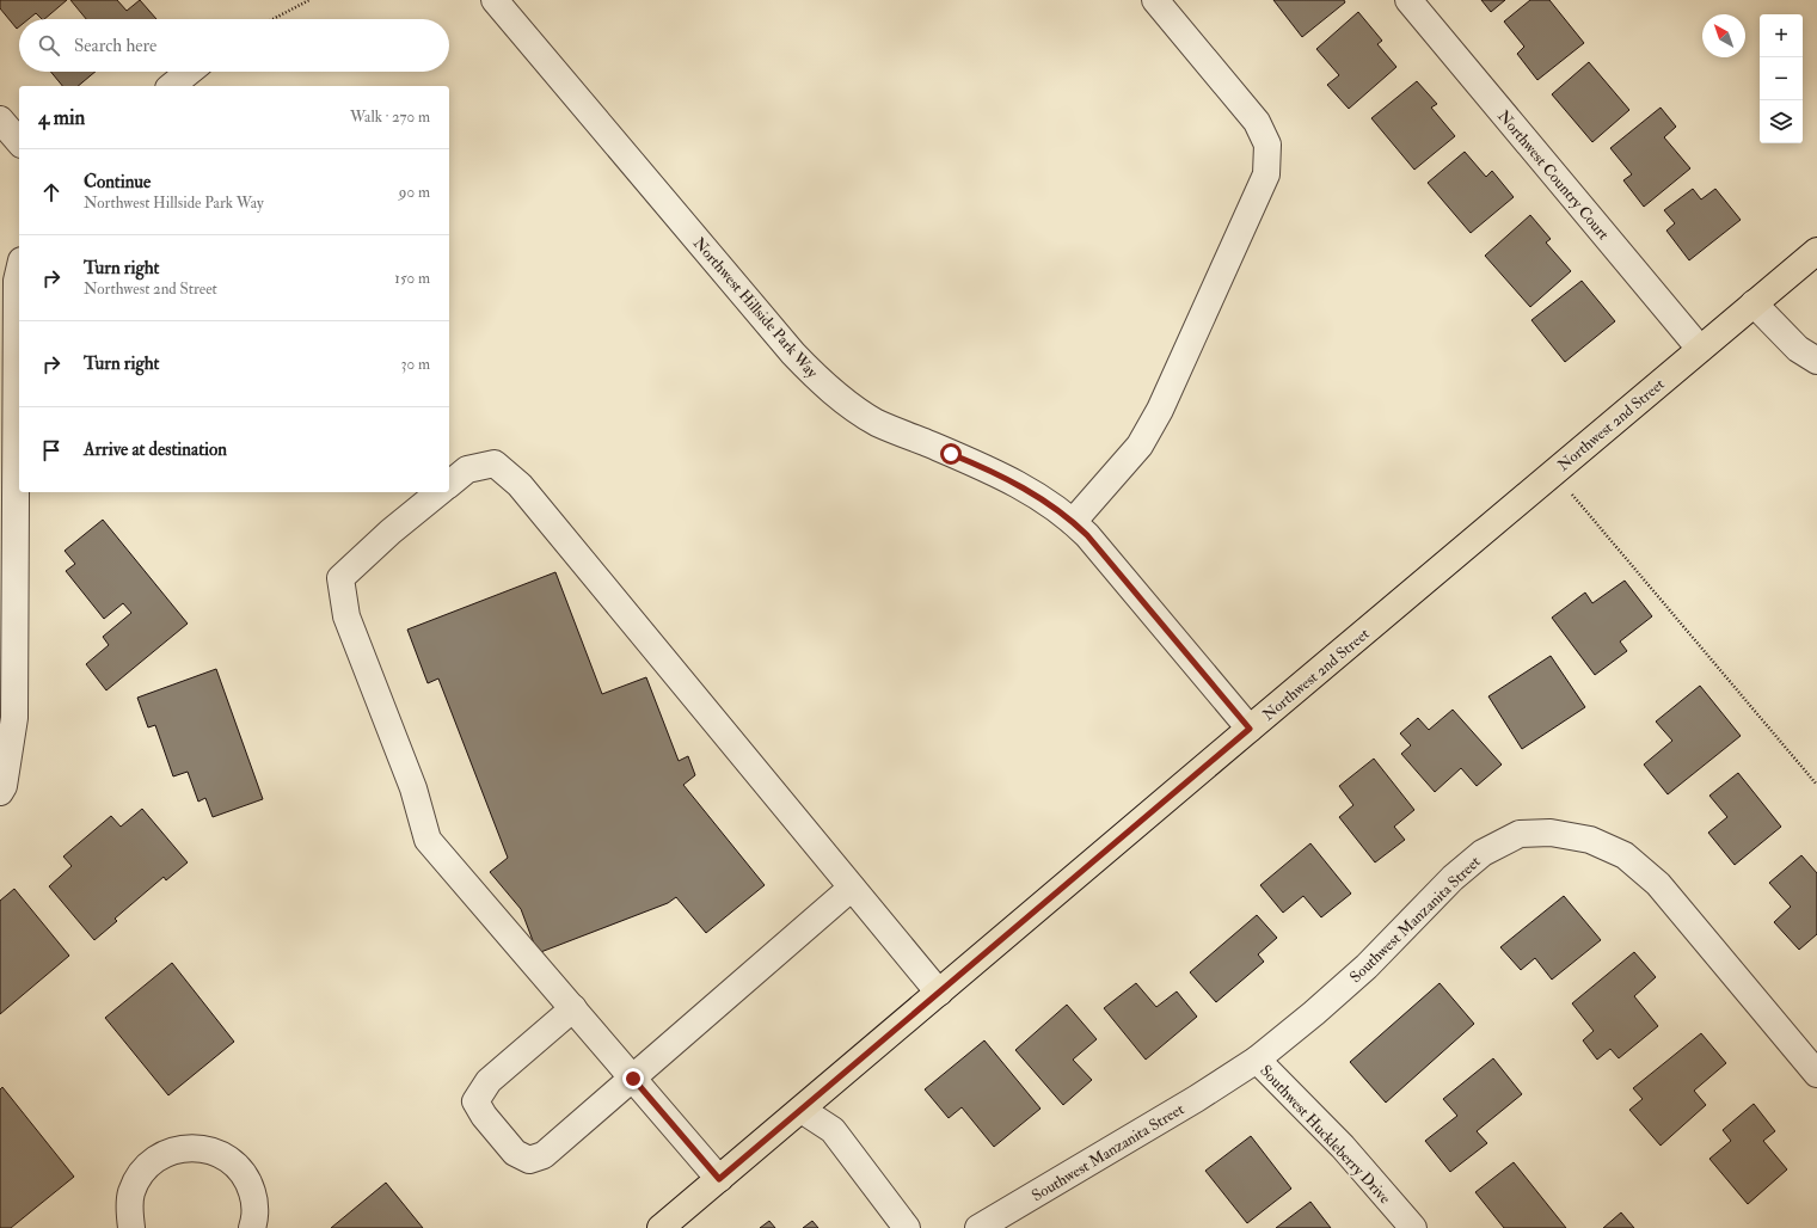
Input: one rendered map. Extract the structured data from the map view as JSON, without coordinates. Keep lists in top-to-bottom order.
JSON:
{
  "streets": {
    "main road": ["Northwest 2nd Street"],
    "street": [
      "Northwest Country Court",
      "Northwest Hillside Park Way",
      "Southwest Manzanita Street",
      "Southwest Huckleberry Drive"
    ]
  },
  "crossings": [
    ["Northwest Country Court", "Northwest 2nd Street"],
    ["Northwest Hillside Park Way", "Northwest 2nd Street"],
    ["Southwest Manzanita Street", "Southwest Huckleberry Drive"]
  ],
  "north": "top left",
  "page": {
    "map_buttons": ["+", "−"],
    "search": "Search here",
    "heading": ["4 min", "Walk · 270 m"],
    "list": [
      ["Continue", "Northwest Hillside Park Way", "90 m"],
      ["Turn right", "Northwest 2nd Street", "150 m"],
      ["Turn right", "30 m"],
      "Arrive at destination"
    ]
  }
}
